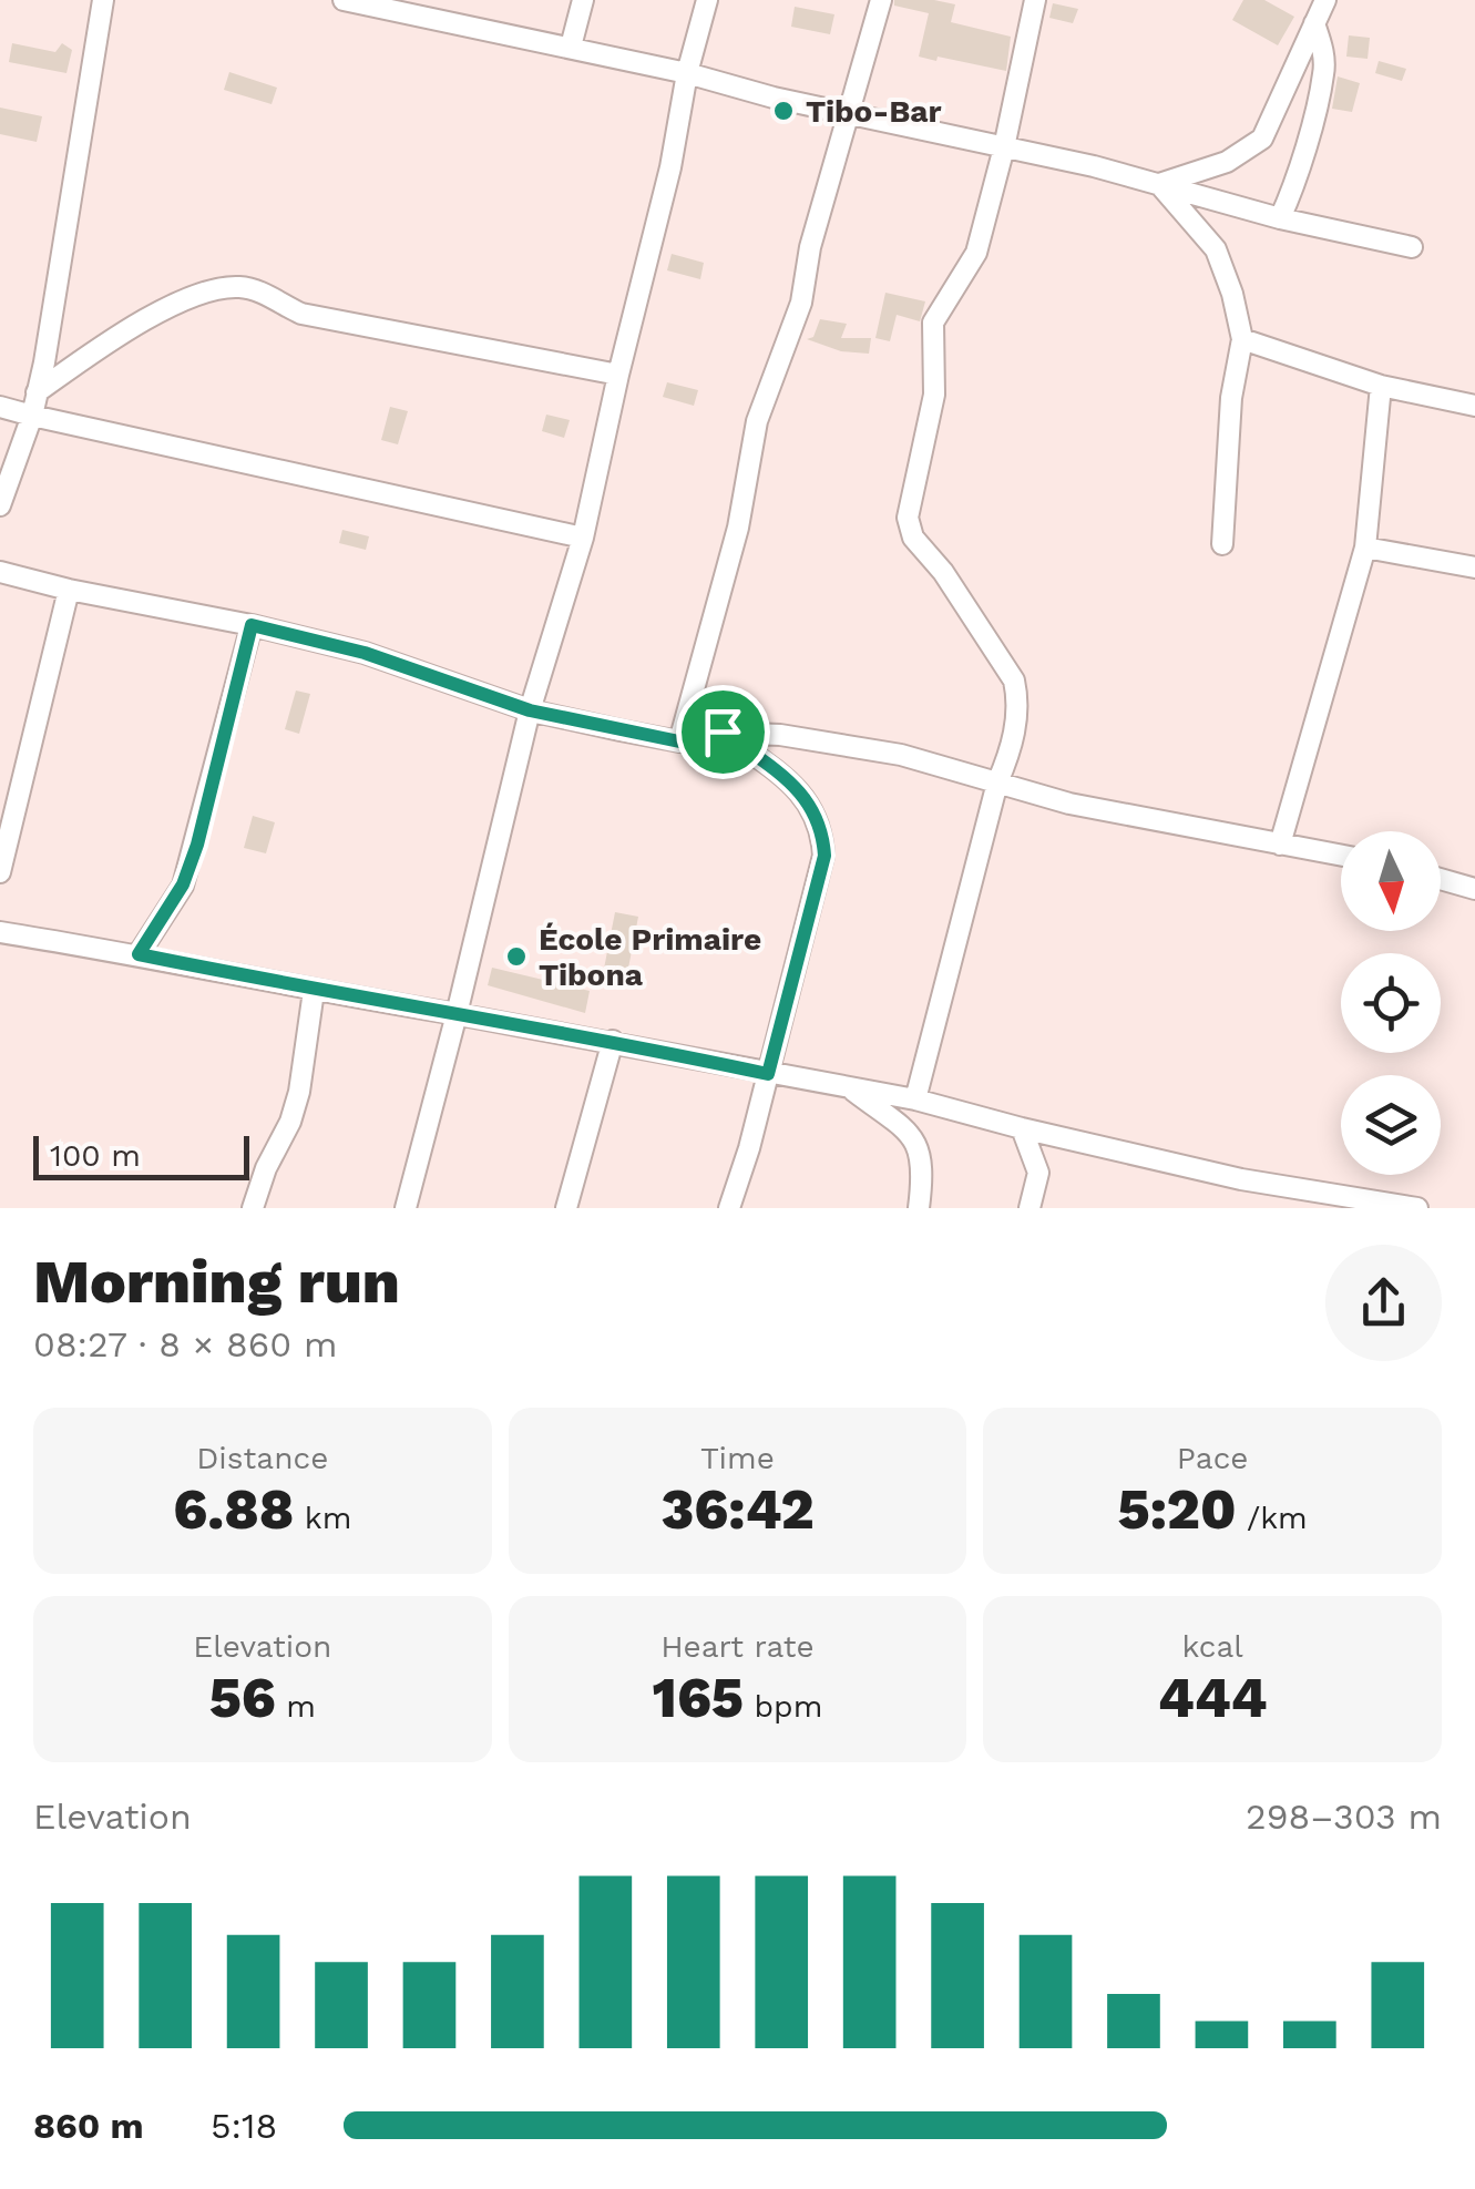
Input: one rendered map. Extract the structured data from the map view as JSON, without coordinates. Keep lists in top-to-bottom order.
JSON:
{
  "places": ["Tibo-Bar", "École Primaire Tibona"],
  "scale_bar": "100 m",
  "north": "bottom",
  "page": {
    "scale": "100 m",
    "heading": ["Morning run", "08:27 · 8 × 860 m"],
    "stats": [
      ["Distance", "6.88 km"],
      ["Time", "36:42"],
      ["Pace", "5:20 /km"],
      ["Elevation", "56 m"],
      ["Heart rate", "165 bpm"],
      ["kcal", "444"]
    ],
    "chart": ["Elevation", "298–303 m"],
    "list": [
      {
        "name": "860 m",
        "note": "5:18"
      }
    ]
  }
}
